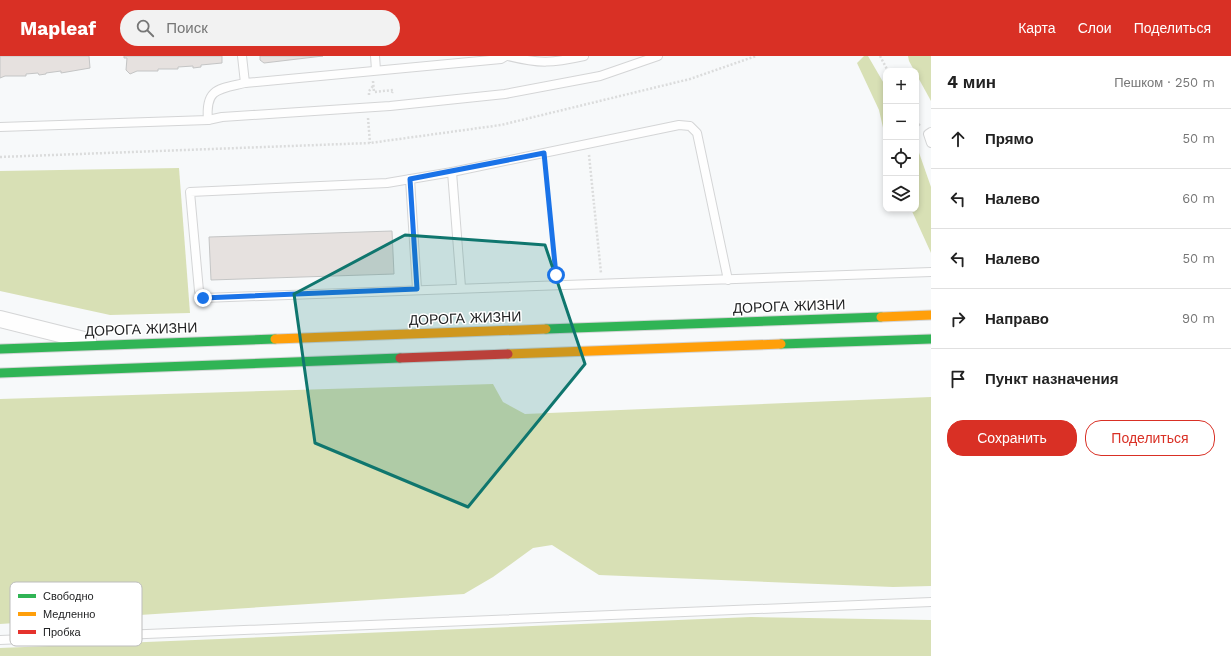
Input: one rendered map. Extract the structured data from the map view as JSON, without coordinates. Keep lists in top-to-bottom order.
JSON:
{
  "streets": {
    "main road": ["ДОРОГА ЖИЗНИ"]
  },
  "legend": ["Свободно", "Медленно", "Пробка"],
  "page": {
    "header": "Mapleaf",
    "search": "Поиск",
    "nav": ["Карта", "Слои", "Поделиться"],
    "heading": ["4 мин", "Пешком · 250 m"],
    "map_buttons": ["+", "−"],
    "list": [
      ["Прямо", "50 m"],
      ["Налево", "60 m"],
      ["Налево", "50 m"],
      ["Направо", "90 m"],
      "Пункт назначения"
    ],
    "buttons": ["Сохранить", "Поделиться"]
  }
}
